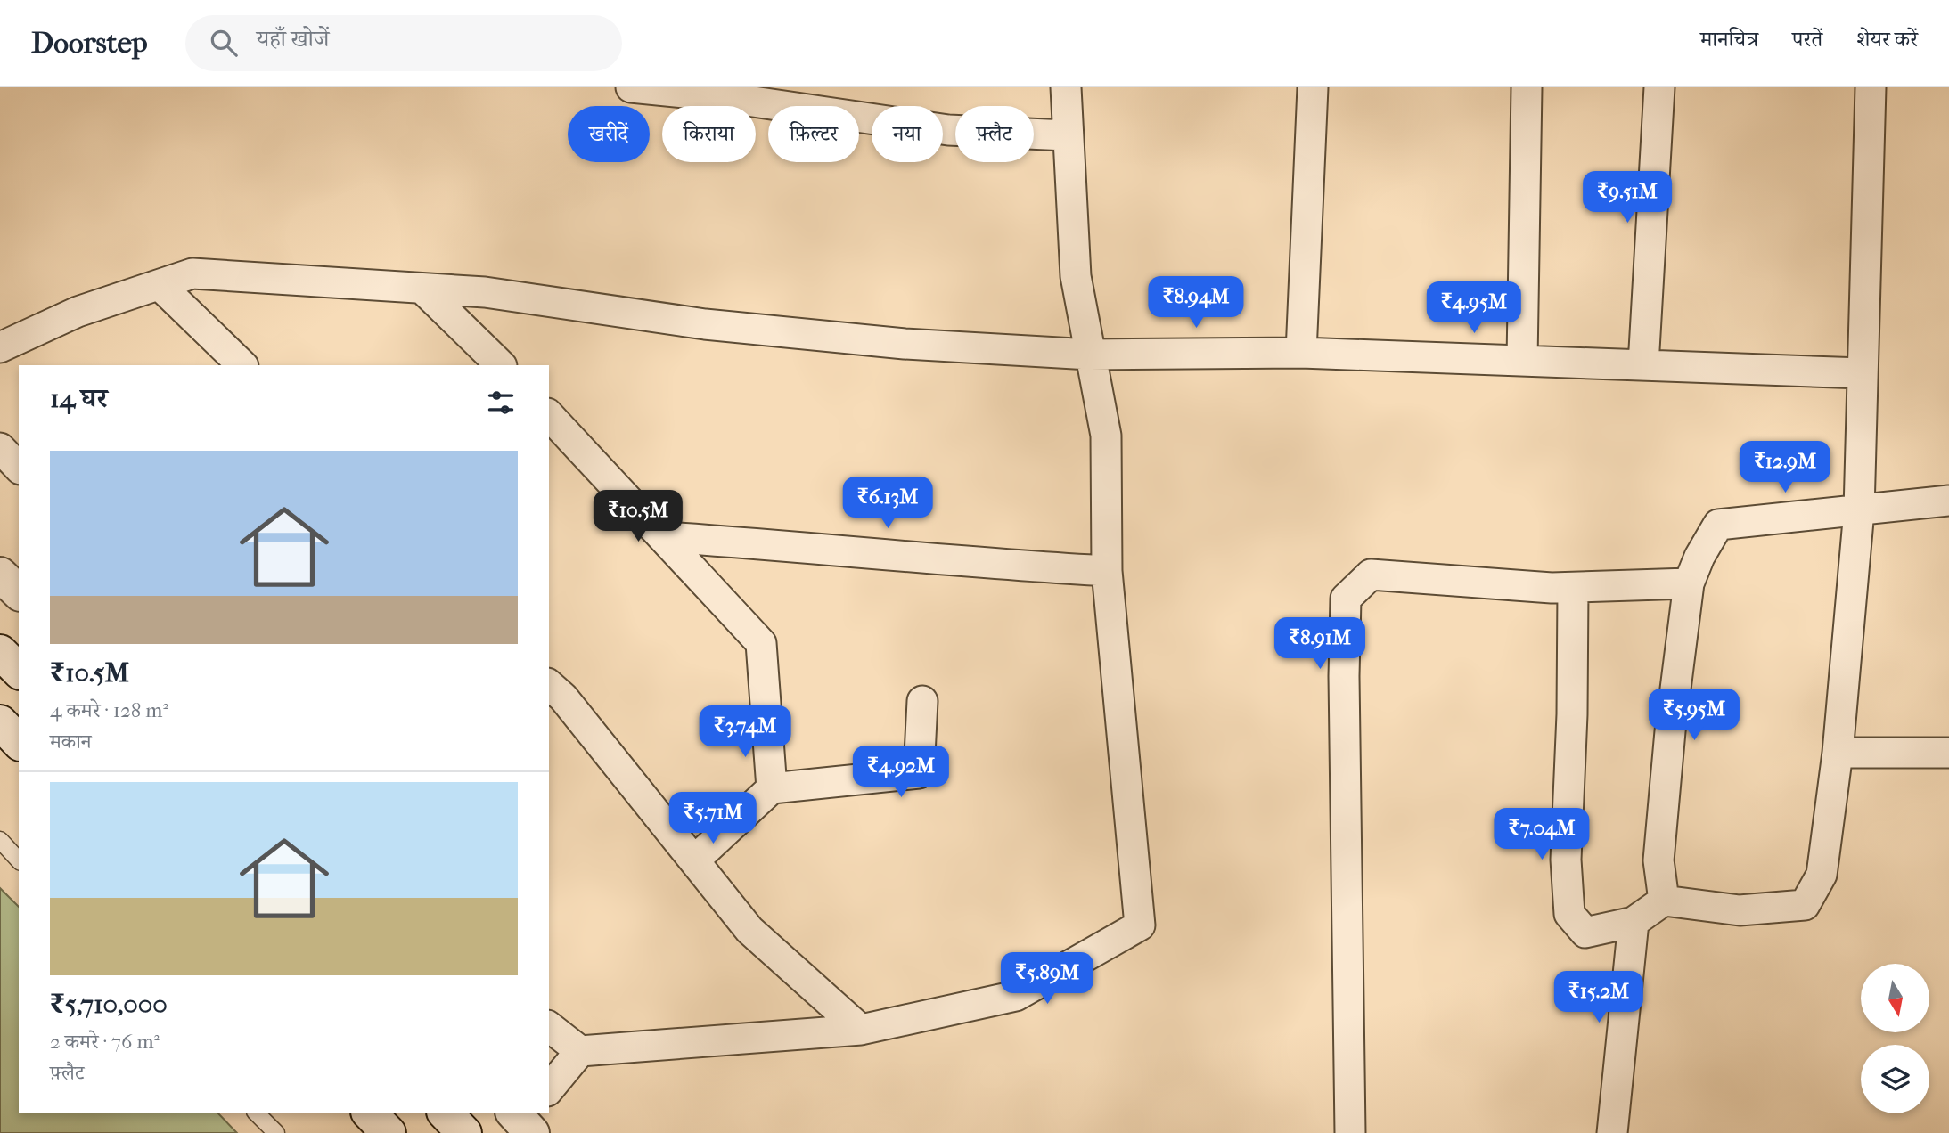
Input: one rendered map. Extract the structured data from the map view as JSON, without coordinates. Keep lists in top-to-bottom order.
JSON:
{
  "north": "bottom",
  "page": {
    "header": "Doorstep",
    "search": "यहाँ खोजें",
    "nav": ["मानचित्र", "परतें", "शेयर करें"],
    "chip": [
      "खरीदें",
      "किराया",
      "फ़िल्टर",
      "नया",
      "फ़्लैट"
    ],
    "price": [
      "₹9.51M",
      "₹8.94M",
      "₹4.95M",
      "₹12.9M",
      "₹6.13M",
      "₹10.5M",
      "₹8.91M",
      "₹5.95M",
      "₹3.74M",
      "₹4.92M",
      "₹5.71M",
      "₹7.04M",
      "₹5.89M",
      "₹15.2M"
    ],
    "heading": "14 घर",
    "list": [
      {
        "name": "₹10.5M",
        "note": "4 कमरे · 128 m² · मकान"
      },
      {
        "name": "₹5,710,000",
        "note": "2 कमरे · 76 m² · फ़्लैट"
      }
    ]
  }
}
